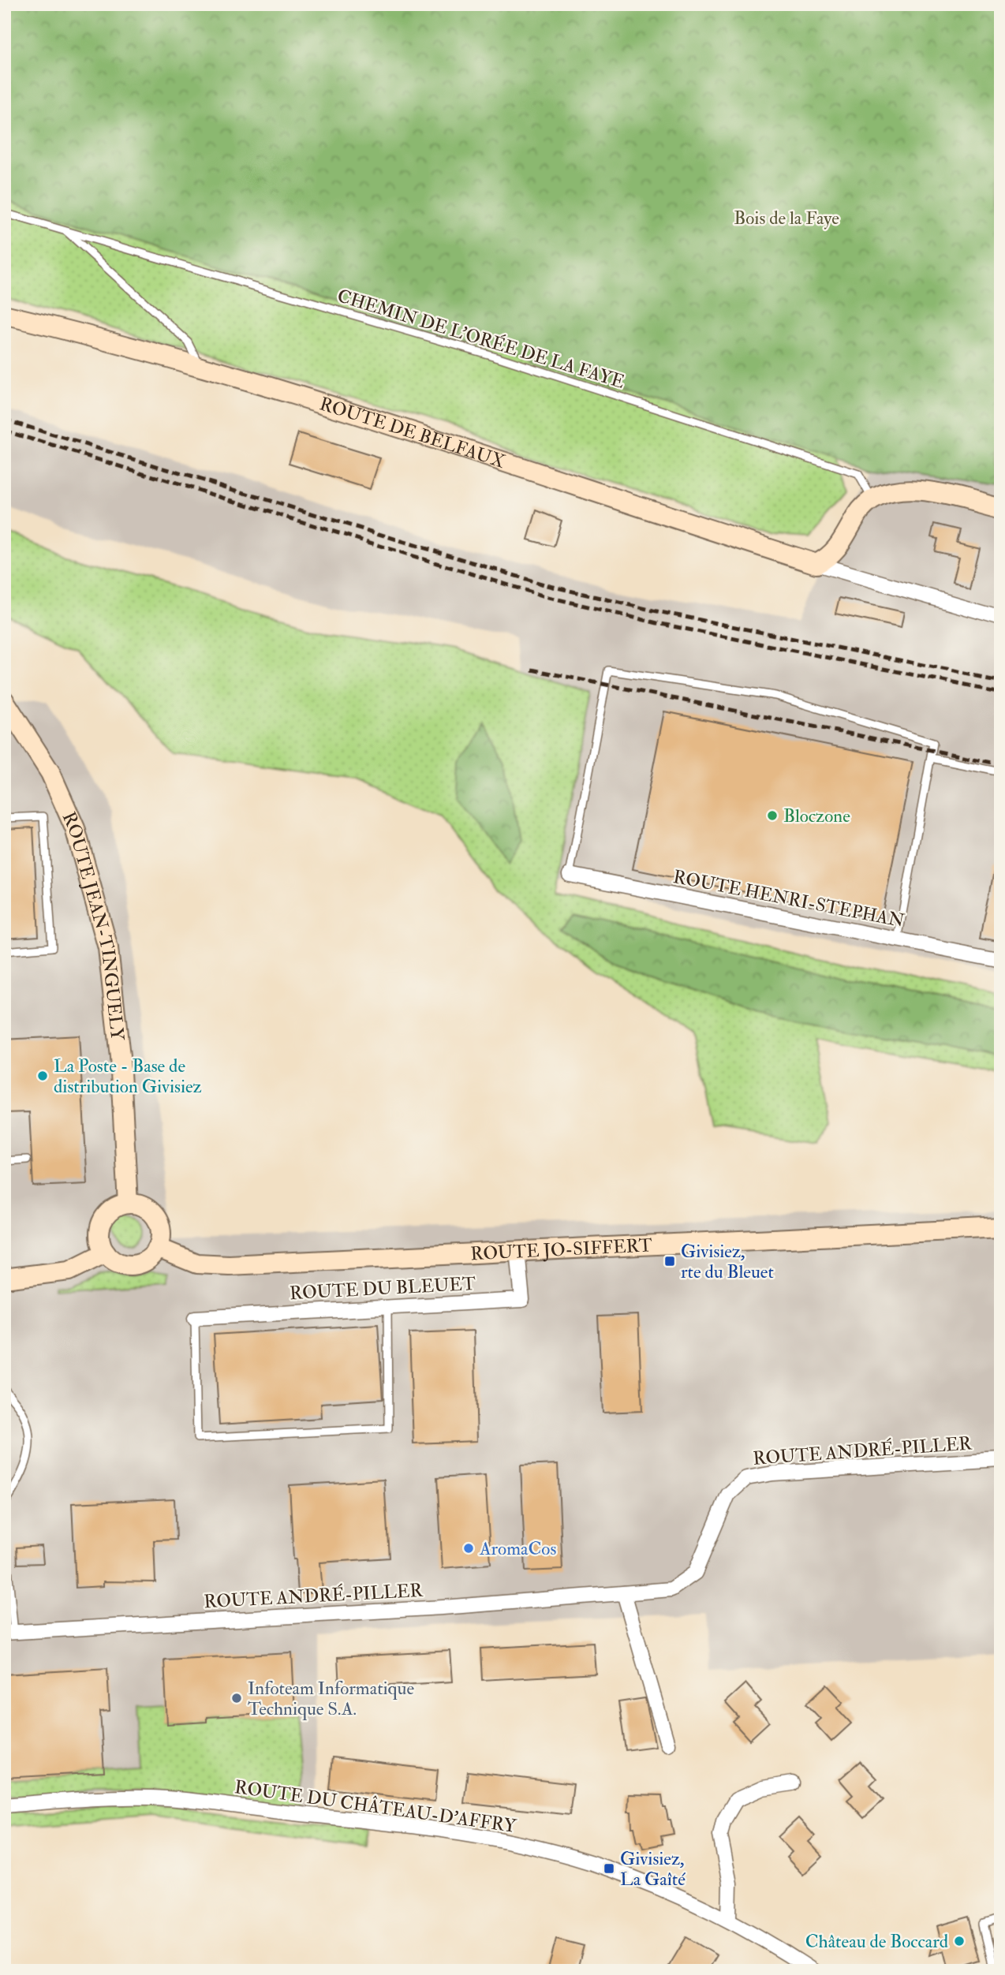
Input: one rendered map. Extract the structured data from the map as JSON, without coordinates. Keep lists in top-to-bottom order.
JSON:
{
  "streets": {
    "main road": ["ROUTE DE BELFAUX", "ROUTE JEAN-TINGUELY", "ROUTE JO-SIFFERT"],
    "street": [
      "ROUTE HENRI-STEPHAN",
      "ROUTE DU BLEUET",
      "ROUTE ANDRÉ-PILLER",
      "ROUTE DU CHÂTEAU-D'AFFRY"
    ],
    "lane": ["CHEMIN DE L'ORÉE DE LA FAYE"]
  },
  "crossings": [
    ["CHEMIN DE L'ORÉE DE LA FAYE", "ROUTE DE BELFAUX"],
    ["ROUTE JEAN-TINGUELY", "ROUTE JO-SIFFERT"],
    ["ROUTE JO-SIFFERT", "ROUTE DU BLEUET"]
  ],
  "parks": ["Bois de la Faye"],
  "places": {
    "other": [
      "Bloczone",
      "La Poste - Base de distribution Givisiez",
      "AromaCos",
      "Infoteam Informatique Technique S.A.",
      "Château de Boccard"
    ],
    "transit": ["Givisiez, rte du Bleuet", "Givisiez, La Gaîté"]
  }
}
